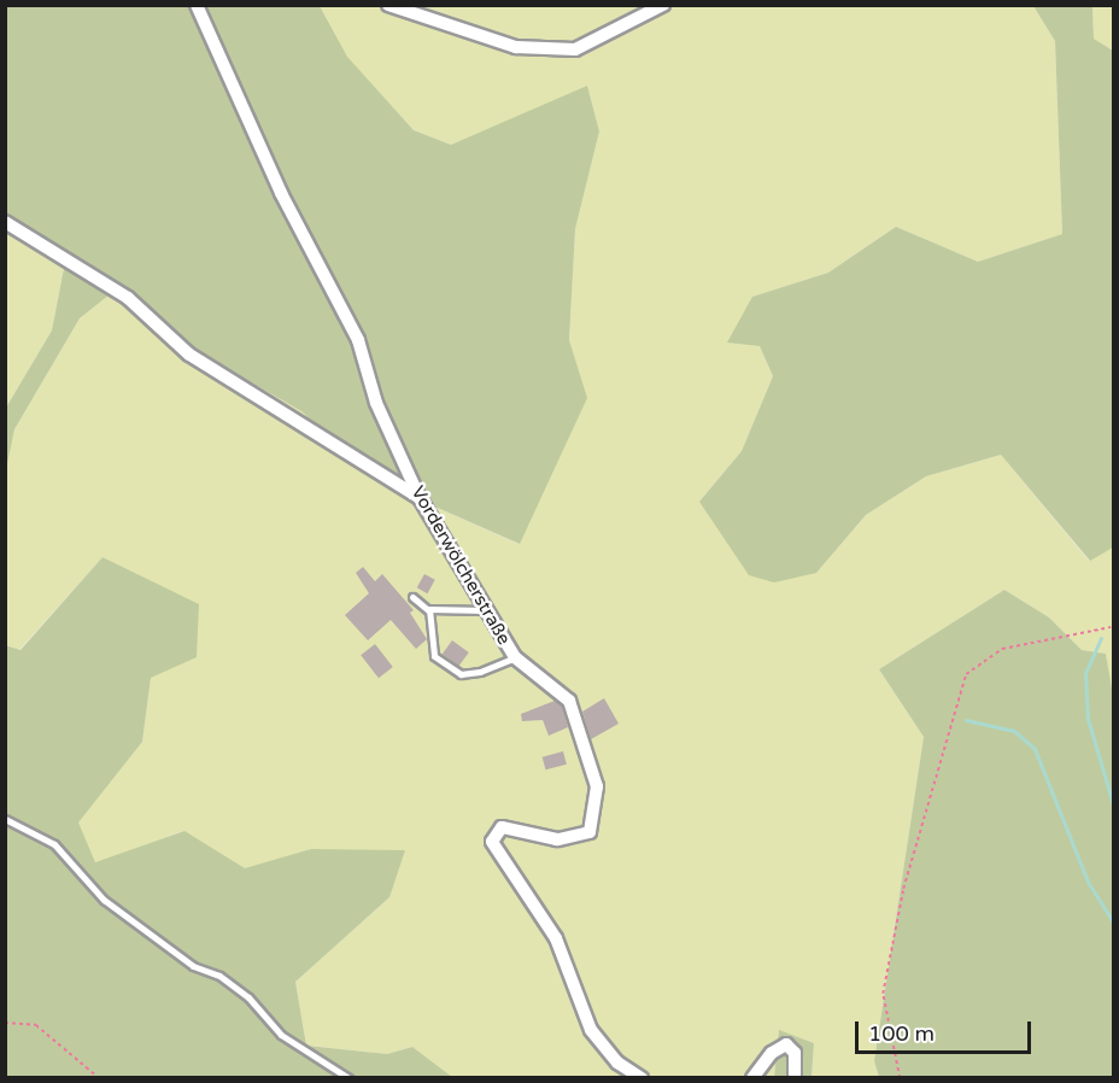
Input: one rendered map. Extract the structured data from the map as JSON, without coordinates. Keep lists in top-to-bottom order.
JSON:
{
  "streets": {
    "street": ["Vorderwölcherstraße"]
  },
  "scale_bar": "100 m"
}
